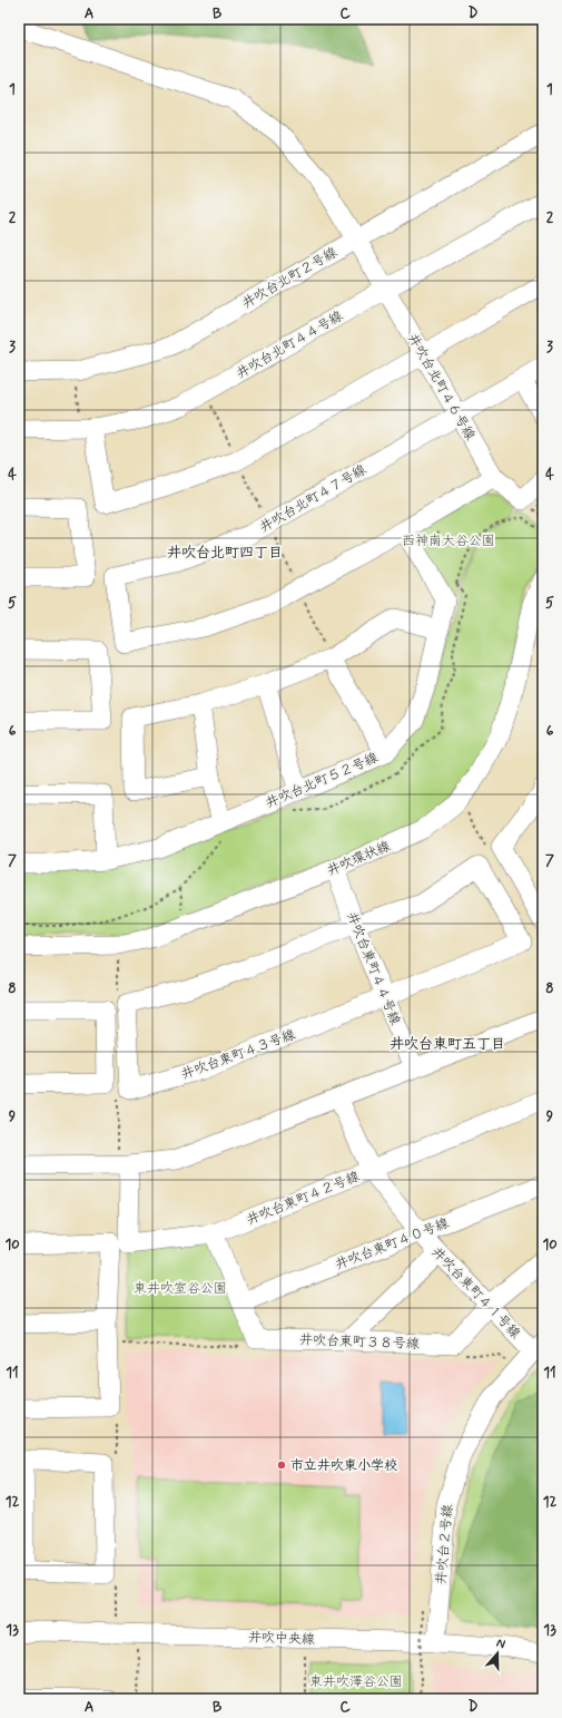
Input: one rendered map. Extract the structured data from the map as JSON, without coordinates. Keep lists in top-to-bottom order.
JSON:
{
  "streets": {
    "street": [
      "井吹台北町２号線",
      "井吹台北町４４号線",
      "井吹台北町４６号線",
      "井吹台北町４７号線",
      "井吹台北町５２号線",
      "井吹環状線",
      "井吹台東町４４号線",
      "井吹台東町４３号線",
      "井吹台東町４２号線",
      "井吹台東町４０号線",
      "井吹台東町４１号線",
      "井吹台東町３８号線",
      "井吹台２号線",
      "井吹中央線"
    ]
  },
  "crossings": [
    ["井吹台北町２号線", "井吹台北町４６号線"],
    ["井吹台北町４４号線", "井吹台北町４６号線"],
    ["井吹台北町４６号線", "井吹台北町４７号線"],
    ["井吹台北町４７号線", "井吹台北町５２号線"],
    ["井吹環状線", "井吹台東町４４号線"],
    ["井吹台東町４４号線", "井吹台東町４３号線"],
    ["井吹台東町４２号線", "井吹台東町４１号線"],
    ["井吹台東町４２号線", "井吹台東町３８号線"],
    ["井吹台東町４０号線", "井吹台東町４１号線"],
    ["井吹台東町４０号線", "井吹台東町３８号線"],
    ["井吹台東町４１号線", "井吹台東町３８号線"],
    ["井吹台東町４１号線", "井吹台２号線"],
    ["井吹台２号線", "井吹中央線"]
  ],
  "districts": ["井吹台北町四丁目", "井吹台東町五丁目"],
  "parks": ["西神南大谷公園", "東井吹室谷公園", "東井吹澤谷公園"],
  "places": ["市立井吹東小学校"],
  "north": "top",
  "grid": {
    "columns": [
      "A",
      "B",
      "C",
      "D"
    ],
    "rows": [
      "1",
      "2",
      "3",
      "4",
      "5",
      "6",
      "7",
      "8",
      "9",
      "10",
      "11",
      "12",
      "13"
    ]
  }
}
